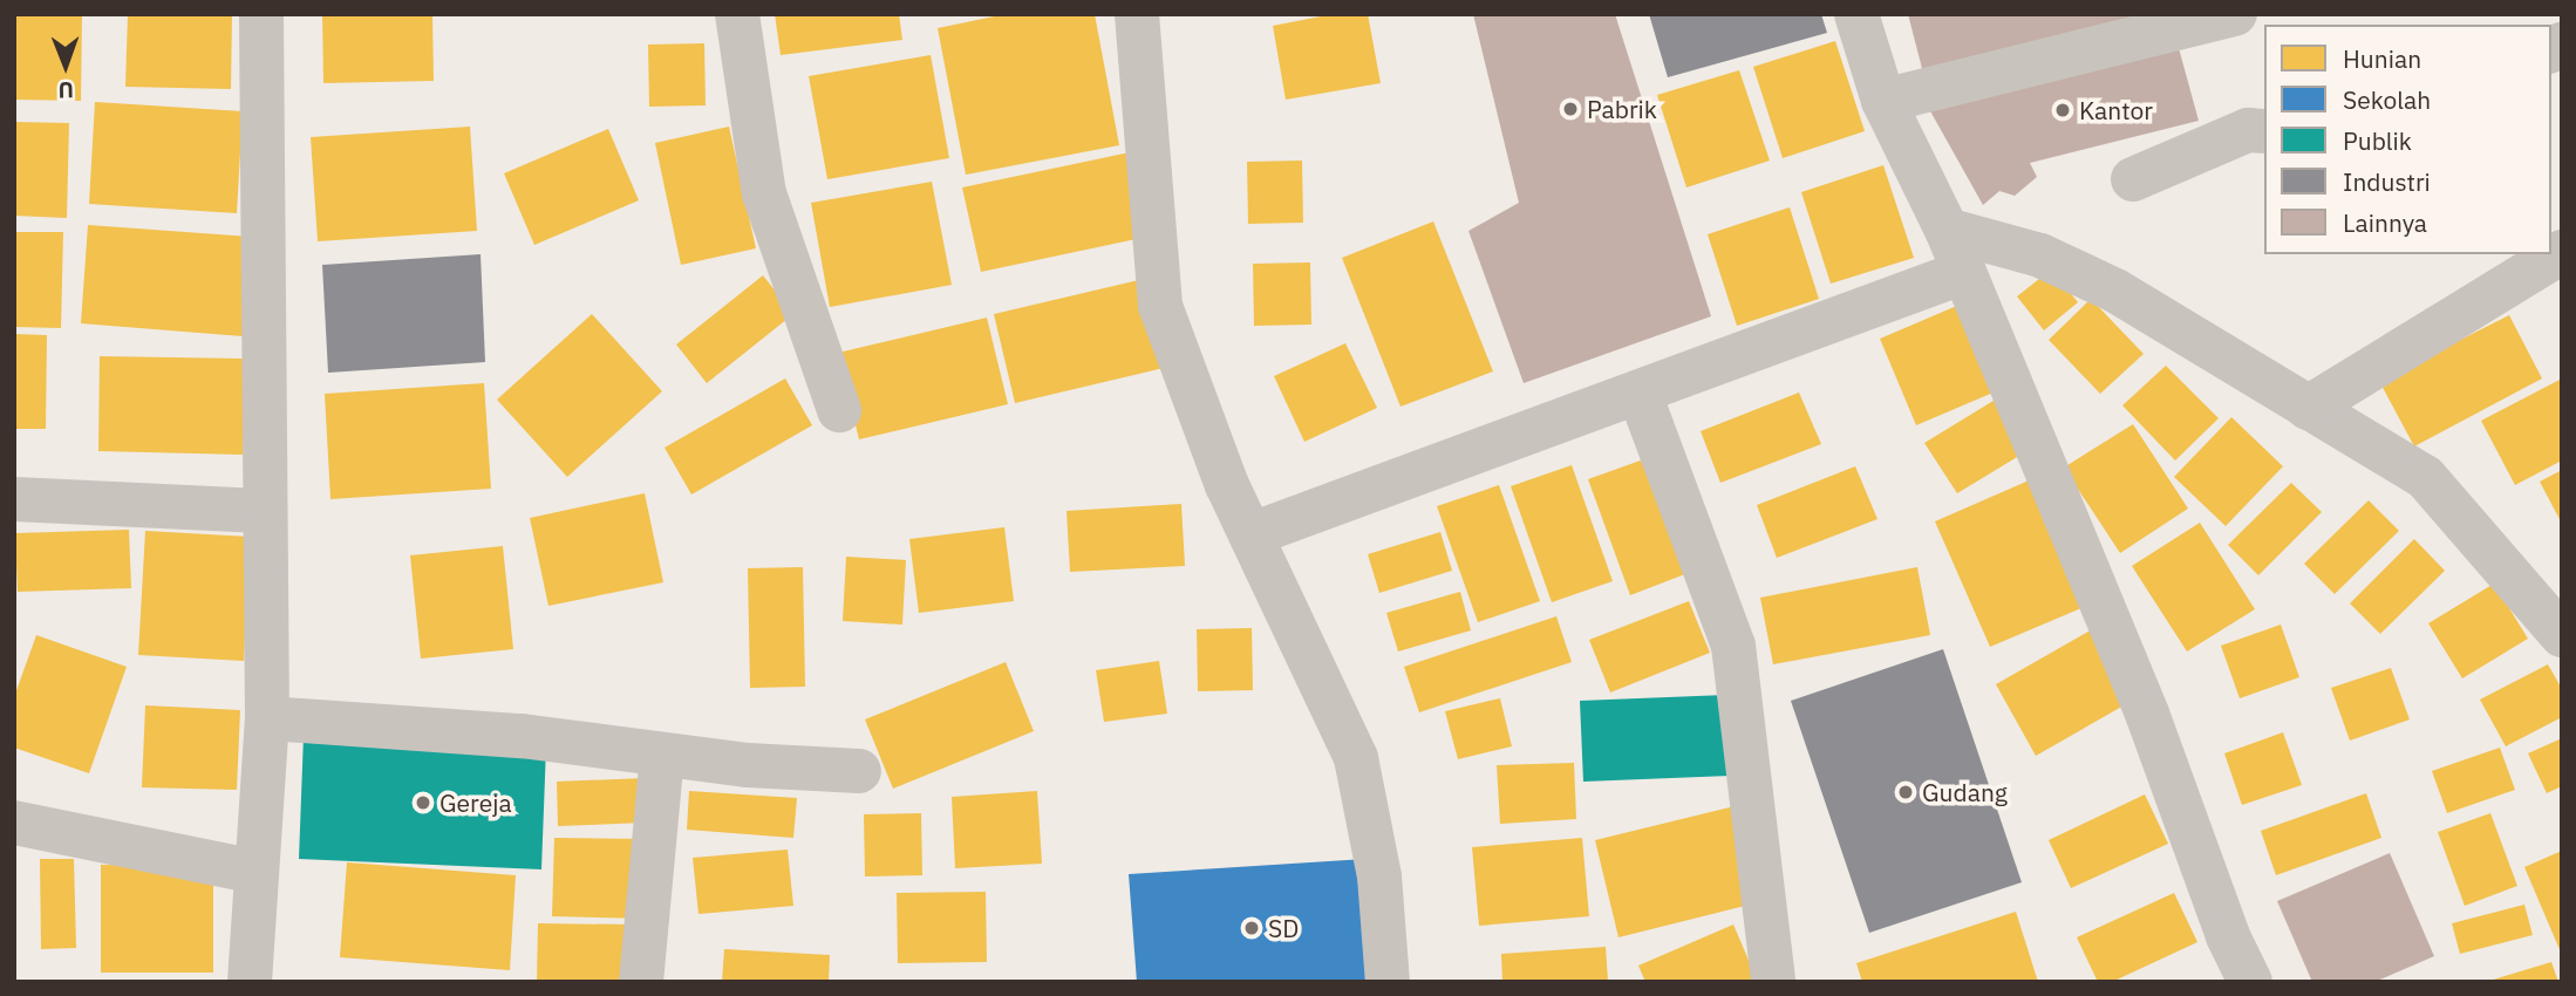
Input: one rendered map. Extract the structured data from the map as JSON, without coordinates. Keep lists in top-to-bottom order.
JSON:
{
  "places": [
    "Pabrik",
    "Kantor",
    "Gudang",
    "Gereja",
    "SD"
  ],
  "legend": [
    "Hunian",
    "Sekolah",
    "Publik",
    "Industri",
    "Lainnya"
  ],
  "north": "bottom"
}
